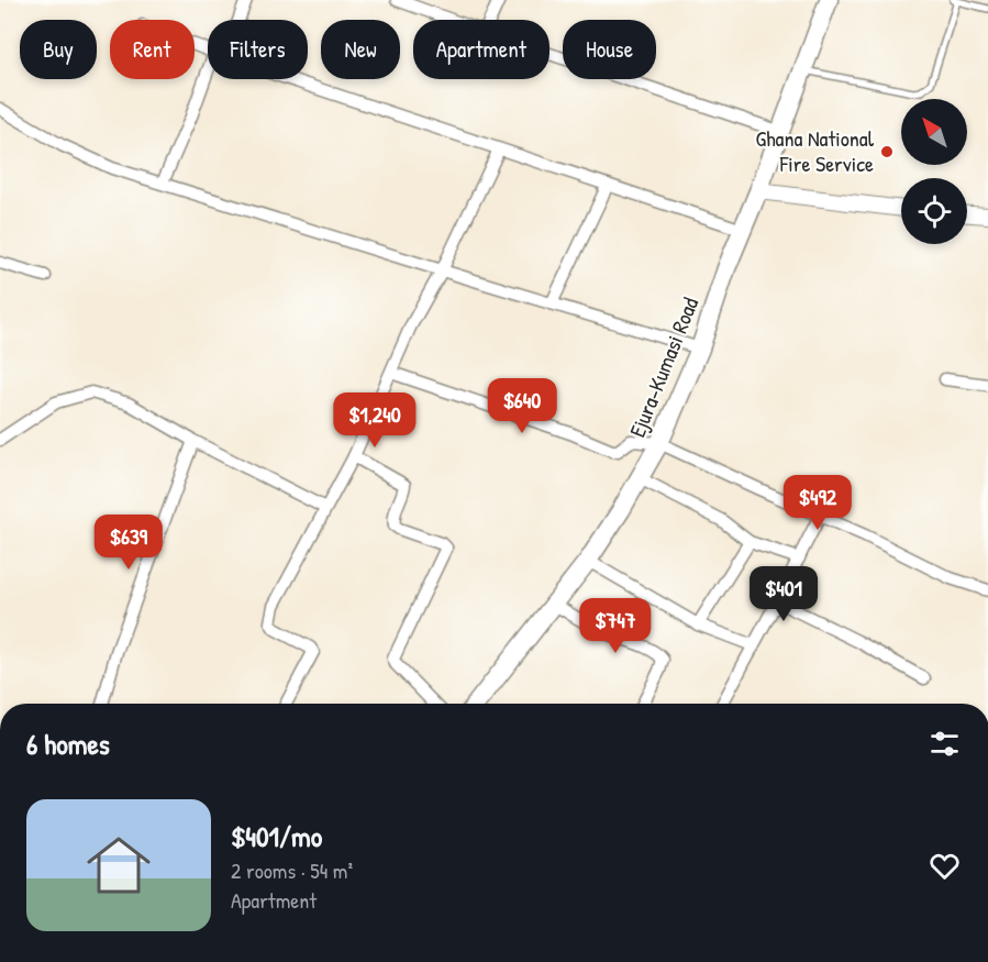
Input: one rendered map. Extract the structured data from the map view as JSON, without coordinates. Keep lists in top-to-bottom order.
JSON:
{
  "streets": {
    "main road": ["Ejura-Kumasi Road"]
  },
  "places": ["Ghana National Fire Service"],
  "north": "top left",
  "page": {
    "chip": [
      "Buy",
      "Rent",
      "Filters",
      "New",
      "Apartment",
      "House"
    ],
    "price": [
      "$640",
      "$1,240",
      "$492",
      "$639",
      "$401",
      "$747"
    ],
    "heading": "6 homes",
    "list": [
      {
        "name": "$401/mo",
        "note": "2 rooms · 54 m² · Apartment"
      }
    ]
  }
}
